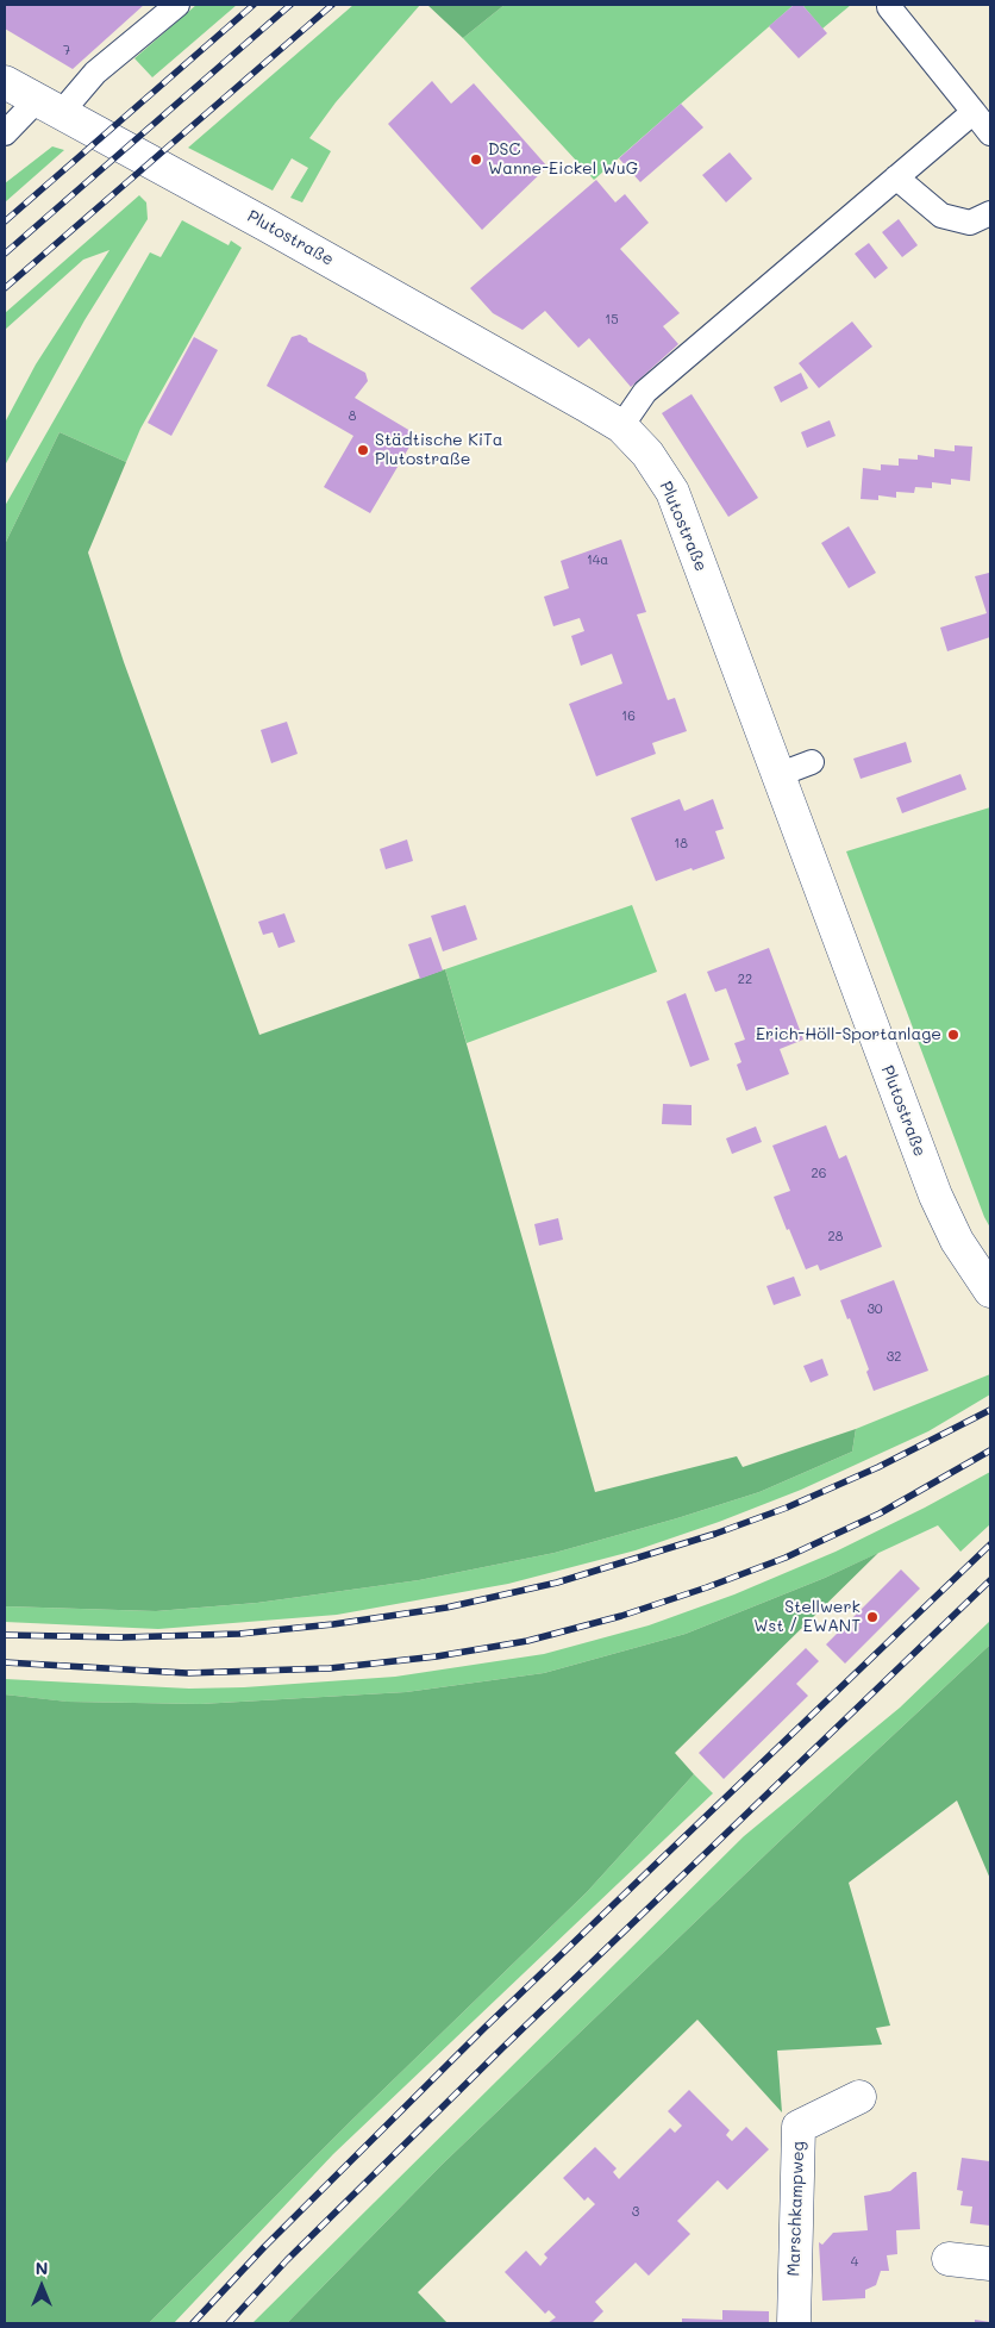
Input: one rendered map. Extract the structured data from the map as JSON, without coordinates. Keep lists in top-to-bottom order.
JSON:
{
  "streets": {
    "street": ["Plutostraße", "Marschkampweg"]
  },
  "places": [
    "DSC Wanne-Eickel WuG",
    "Städtische KiTa Plutostraße",
    "Erich-Höll-Sportanlage",
    "Stellwerk Wst / EWANT"
  ],
  "house_numbers": [
    "7",
    "15",
    "8",
    "14a",
    "16",
    "18",
    "22",
    "26",
    "28",
    "30",
    "32",
    "3",
    "4"
  ],
  "north": "top"
}
